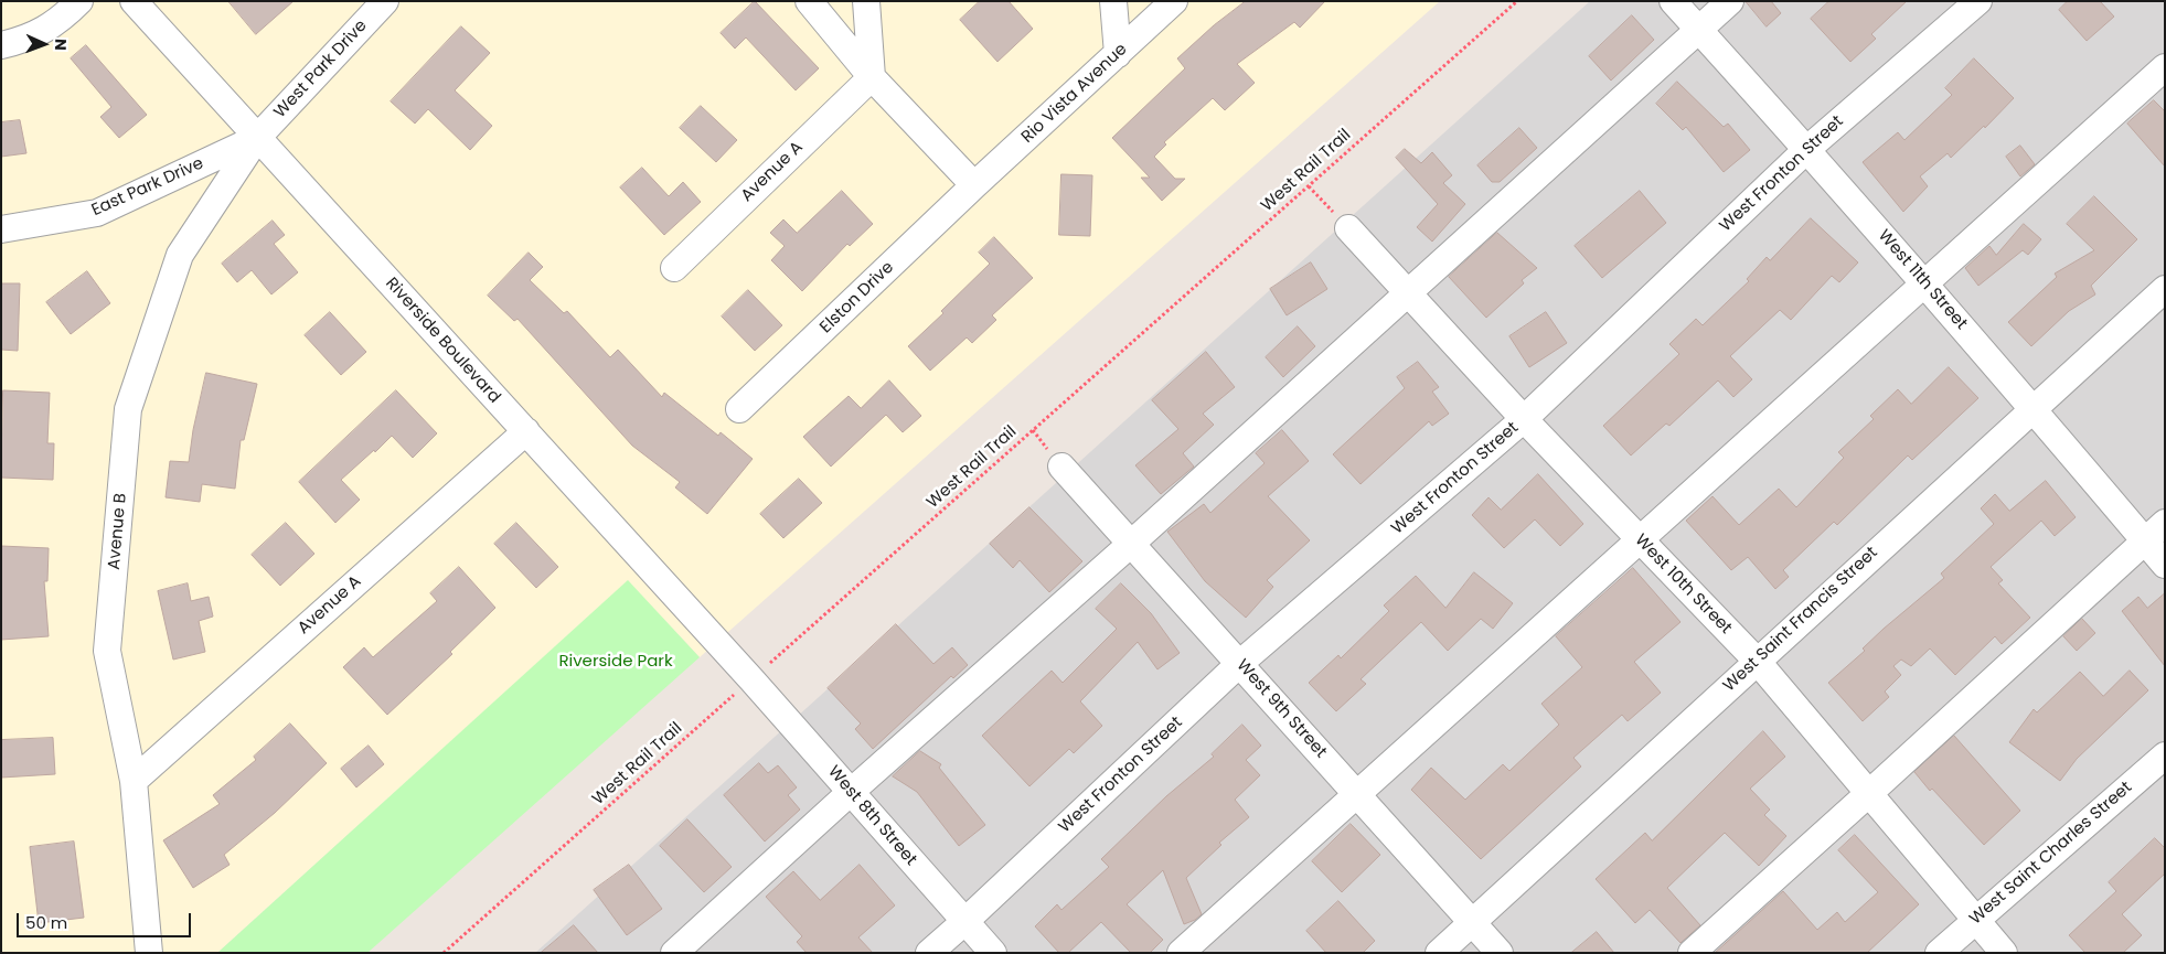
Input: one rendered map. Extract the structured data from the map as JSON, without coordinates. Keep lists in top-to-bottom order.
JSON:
{
  "streets": {
    "street": [
      "West Park Drive",
      "Rio Vista Avenue",
      "Avenue A",
      "West Fronton Street",
      "East Park Drive",
      "West 11th Street",
      "Elston Drive",
      "Riverside Boulevard",
      "Avenue B",
      "West 10th Street",
      "West Saint Francis Street",
      "West 9th Street",
      "West 8th Street",
      "West Saint Charles Street"
    ],
    "path": ["West Rail Trail"]
  },
  "crossings": [
    ["West Park Drive", "East Park Drive"],
    ["West Park Drive", "Riverside Boulevard"],
    ["West Park Drive", "Avenue B"],
    ["Rio Vista Avenue", "Elston Drive"],
    ["West Rail Trail", "Riverside Boulevard"],
    ["West Rail Trail", "West 8th Street"],
    ["Avenue A", "Riverside Boulevard"],
    ["Avenue A", "Avenue B"],
    ["West Fronton Street", "West 11th Street"],
    ["West Fronton Street", "West 10th Street"],
    ["West Fronton Street", "West 9th Street"],
    ["West Fronton Street", "West 8th Street"],
    ["East Park Drive", "Riverside Boulevard"],
    ["East Park Drive", "Avenue B"],
    ["West 11th Street", "West Saint Francis Street"],
    ["Riverside Boulevard", "Avenue B"],
    ["Riverside Boulevard", "West 8th Street"],
    ["West 10th Street", "West Saint Francis Street"],
    ["West 10th Street", "West Saint Charles Street"],
    ["West Saint Francis Street", "West 9th Street"]
  ],
  "parks": ["Riverside Park"],
  "scale_bar": "50 m",
  "north": "right"
}
